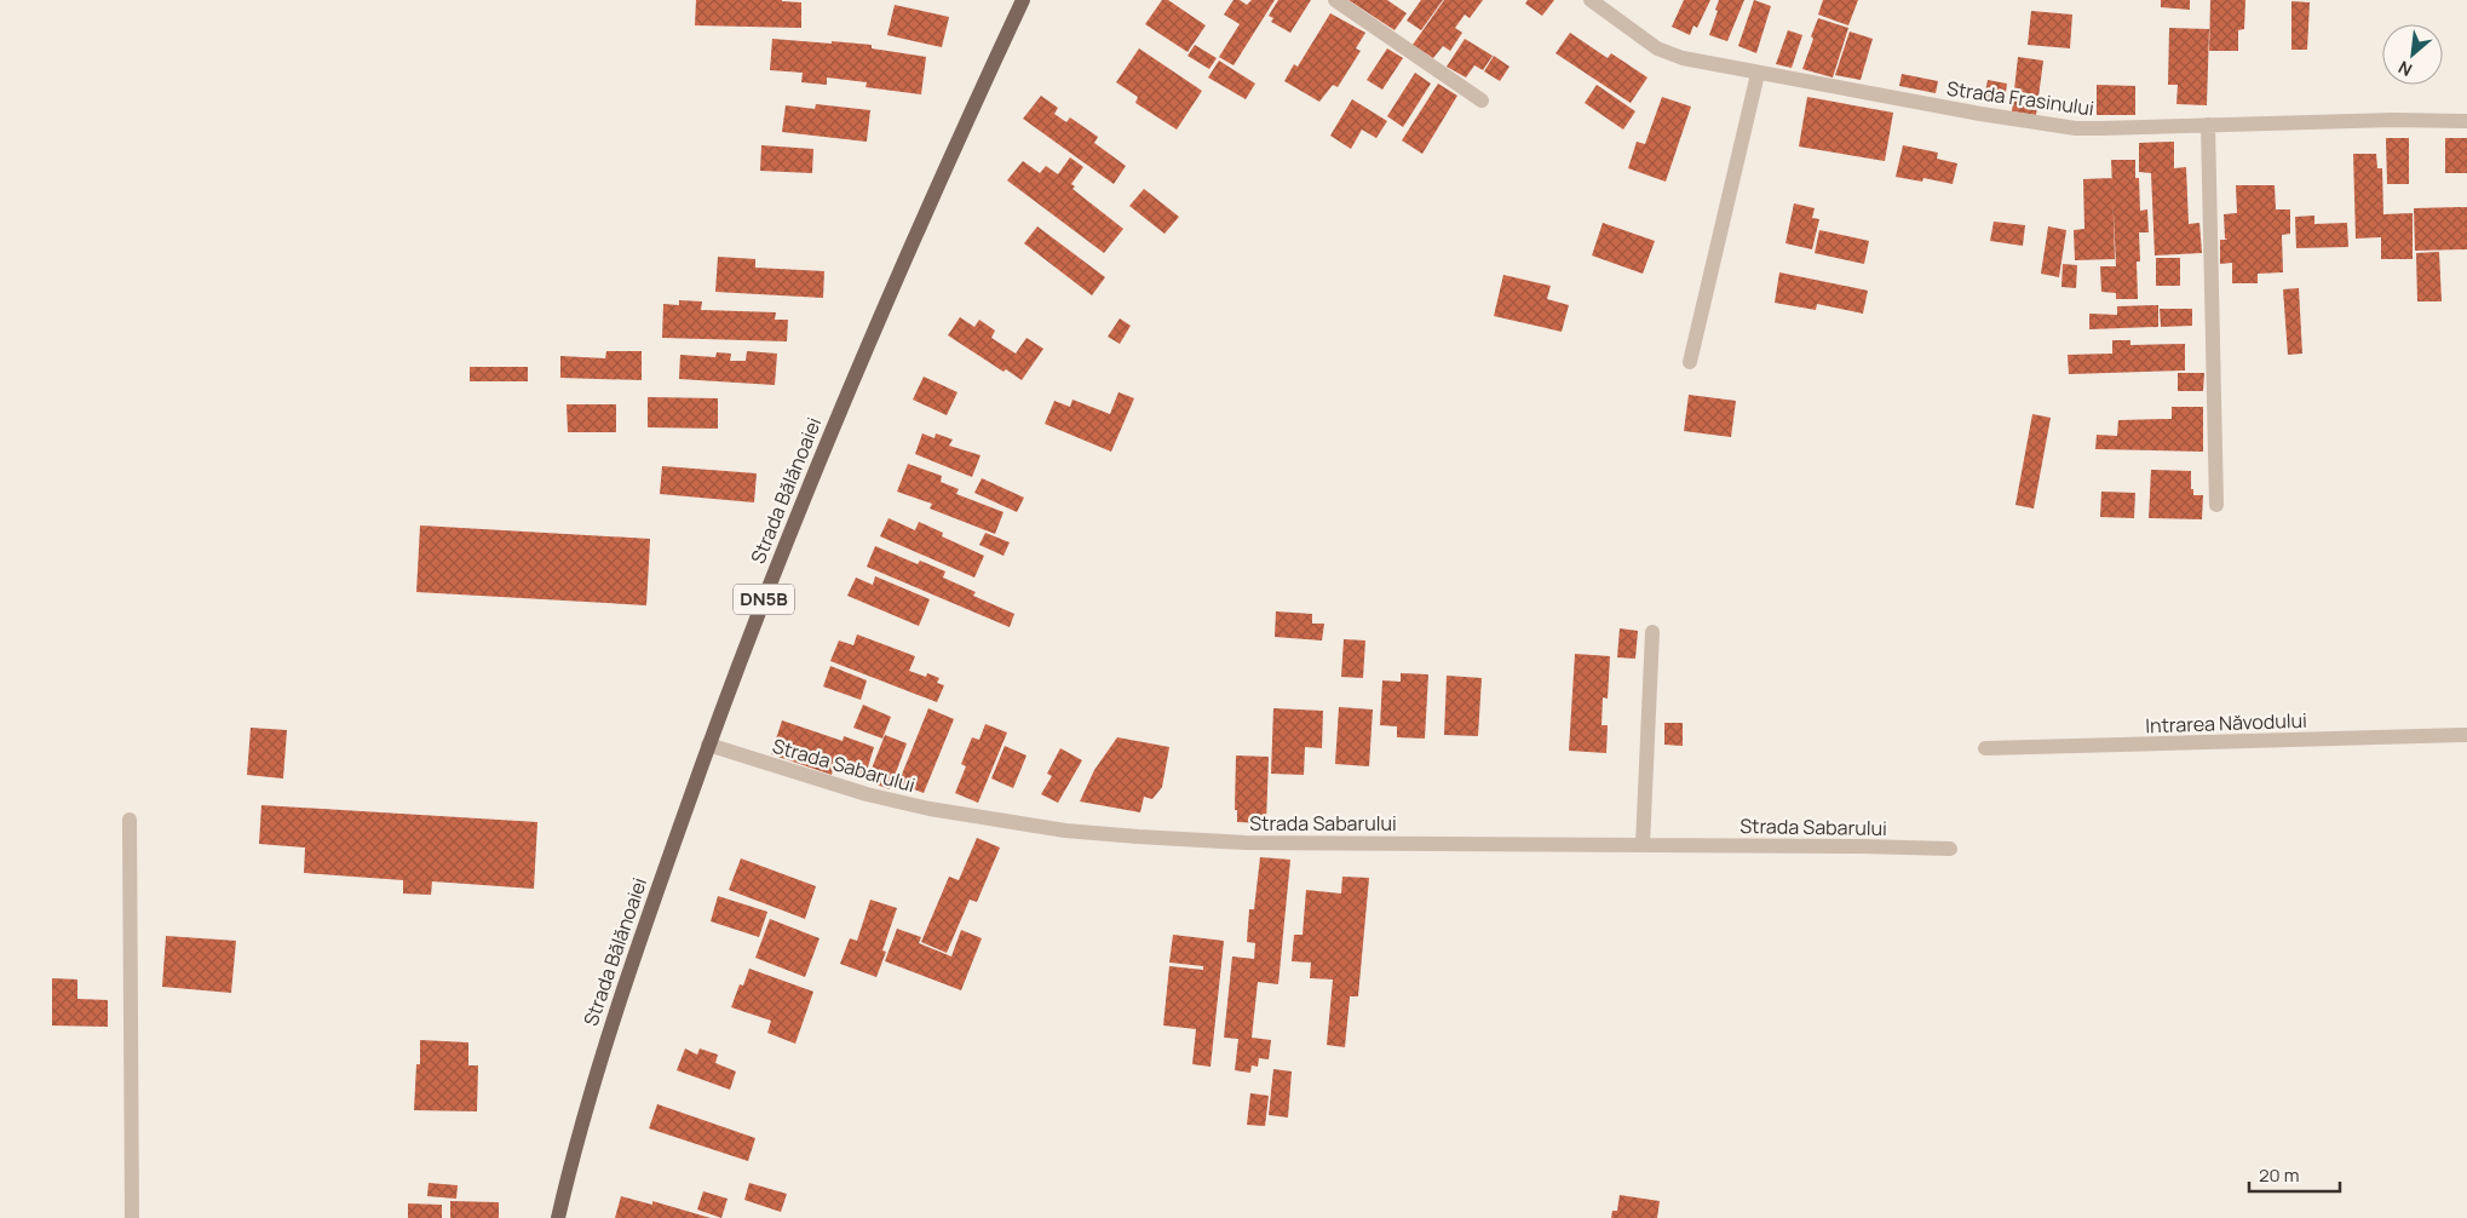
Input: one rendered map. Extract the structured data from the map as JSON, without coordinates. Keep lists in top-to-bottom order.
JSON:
{
  "streets": {
    "main road": ["Strada Bălănoaiei", "DN5B"],
    "street": ["Strada Frasinului", "Intrarea Năvodului", "Strada Sabarului"]
  },
  "crossings": [
    ["Strada Bălănoaiei", "Strada Sabarului"]
  ],
  "scale_bar": "20 m",
  "north": "bottom left"
}
